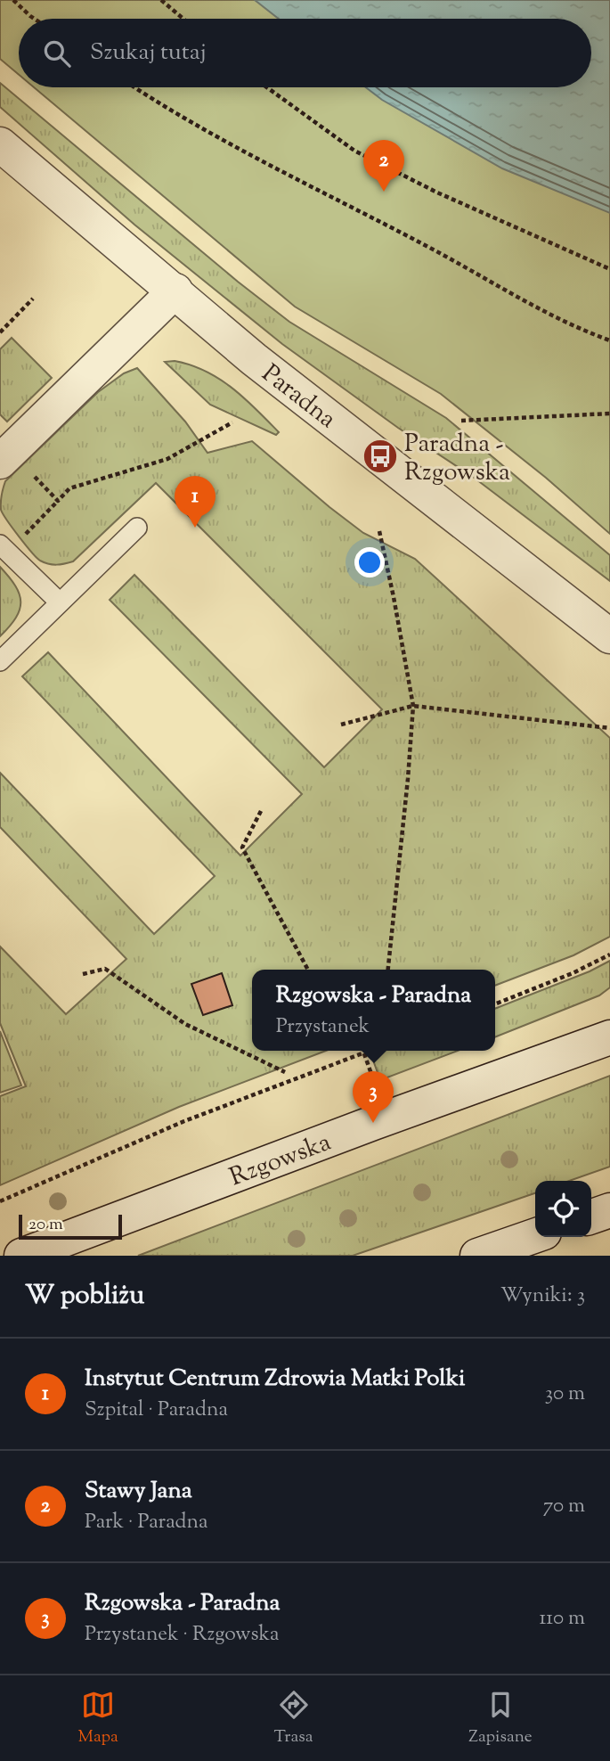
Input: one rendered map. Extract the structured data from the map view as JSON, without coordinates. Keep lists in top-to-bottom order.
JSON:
{
  "streets": {
    "street": ["Paradna", "Rzgowska"]
  },
  "places": {
    "bus stop": ["Paradna - Rzgowska"]
  },
  "scale_bar": "20 m",
  "page": {
    "search": "Szukaj tutaj",
    "pins": ["2", "1", "3"],
    "popup": ["Rzgowska - Paradna", "Przystanek"],
    "scale": "20 m",
    "heading": ["W pobliżu", "Wyniki: 3"],
    "list": [
      {
        "mark": "1",
        "name": "Instytut Centrum Zdrowia Matki Polki",
        "note": "Szpital · Paradna",
        "value": "30 m"
      },
      {
        "mark": "2",
        "name": "Stawy Jana",
        "note": "Park · Paradna",
        "value": "70 m"
      },
      {
        "mark": "3",
        "name": "Rzgowska - Paradna",
        "note": "Przystanek · Rzgowska",
        "value": "110 m"
      }
    ],
    "nav": ["Mapa", "Trasa", "Zapisane"]
  }
}
